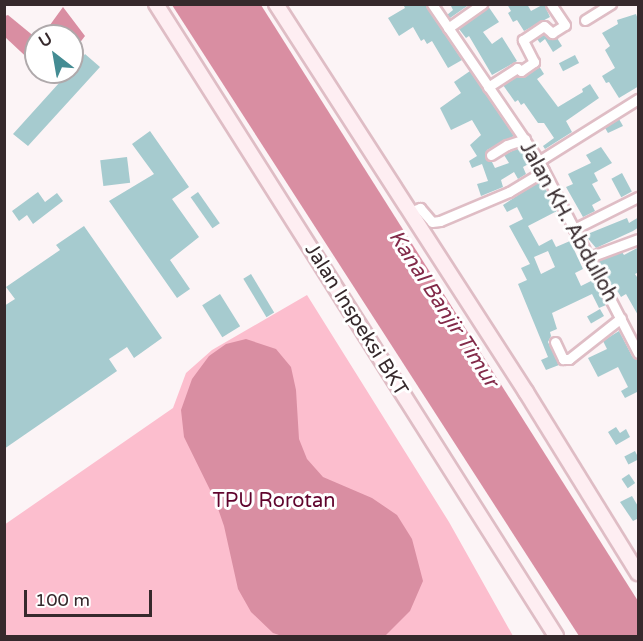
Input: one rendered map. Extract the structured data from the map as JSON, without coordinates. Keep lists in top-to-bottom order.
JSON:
{
  "streets": {
    "street": ["Jalan KH. Abdulloh", "Jalan Inspeksi BKT"]
  },
  "water": ["Kanal Banjir Timur"],
  "parks": ["TPU Rorotan"],
  "scale_bar": "100 m",
  "north": "top left"
}
